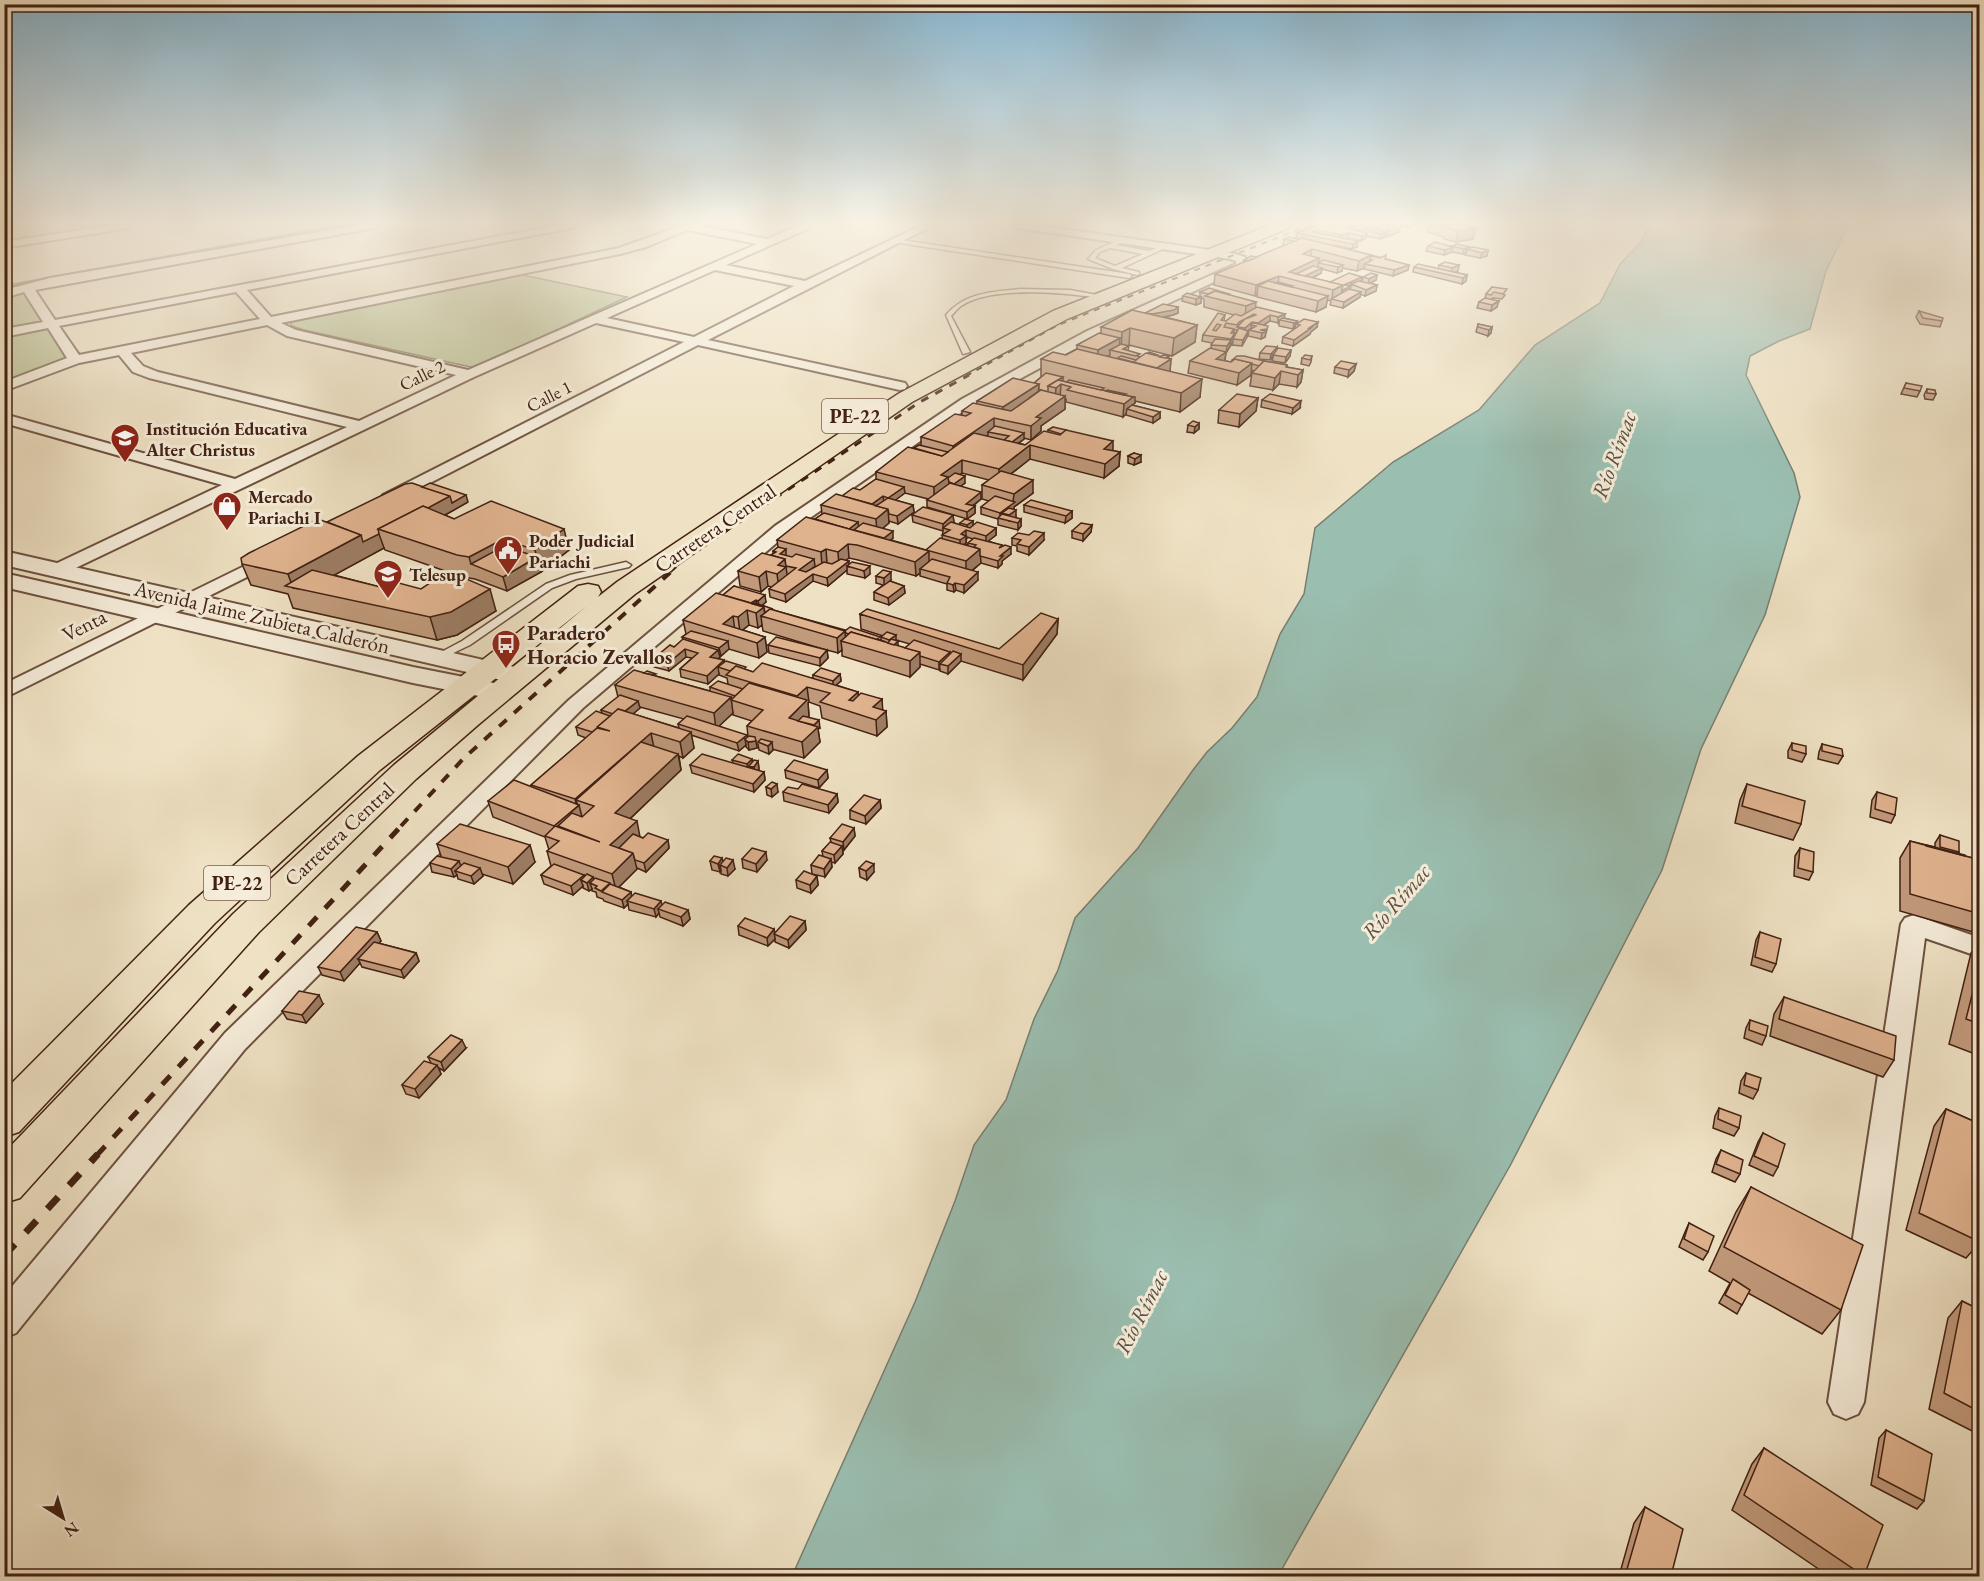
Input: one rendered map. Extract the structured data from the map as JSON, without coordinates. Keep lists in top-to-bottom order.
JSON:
{
  "streets": {
    "highway": ["PE-22", "Carretera Central"],
    "street": [
      "Calle 2",
      "Calle 1",
      "Avenida Jaime Zubieta Calderón",
      "Venta"
    ]
  },
  "crossings": [
    ["Calle 2", "Avenida Jaime Zubieta Calderón"],
    ["Carretera Central", "Avenida Jaime Zubieta Calderón"],
    ["Avenida Jaime Zubieta Calderón", "Venta"]
  ],
  "water": ["Río Rímac"],
  "places": {
    "school or university": ["Institución Educativa Alter Christus", "Telesup"],
    "shop": ["Mercado Pariachi I"],
    "public building": ["Poder Judicial Pariachi"],
    "bus stop": ["Paradero Horacio Zevallos"]
  },
  "north": "bottom right"
}
